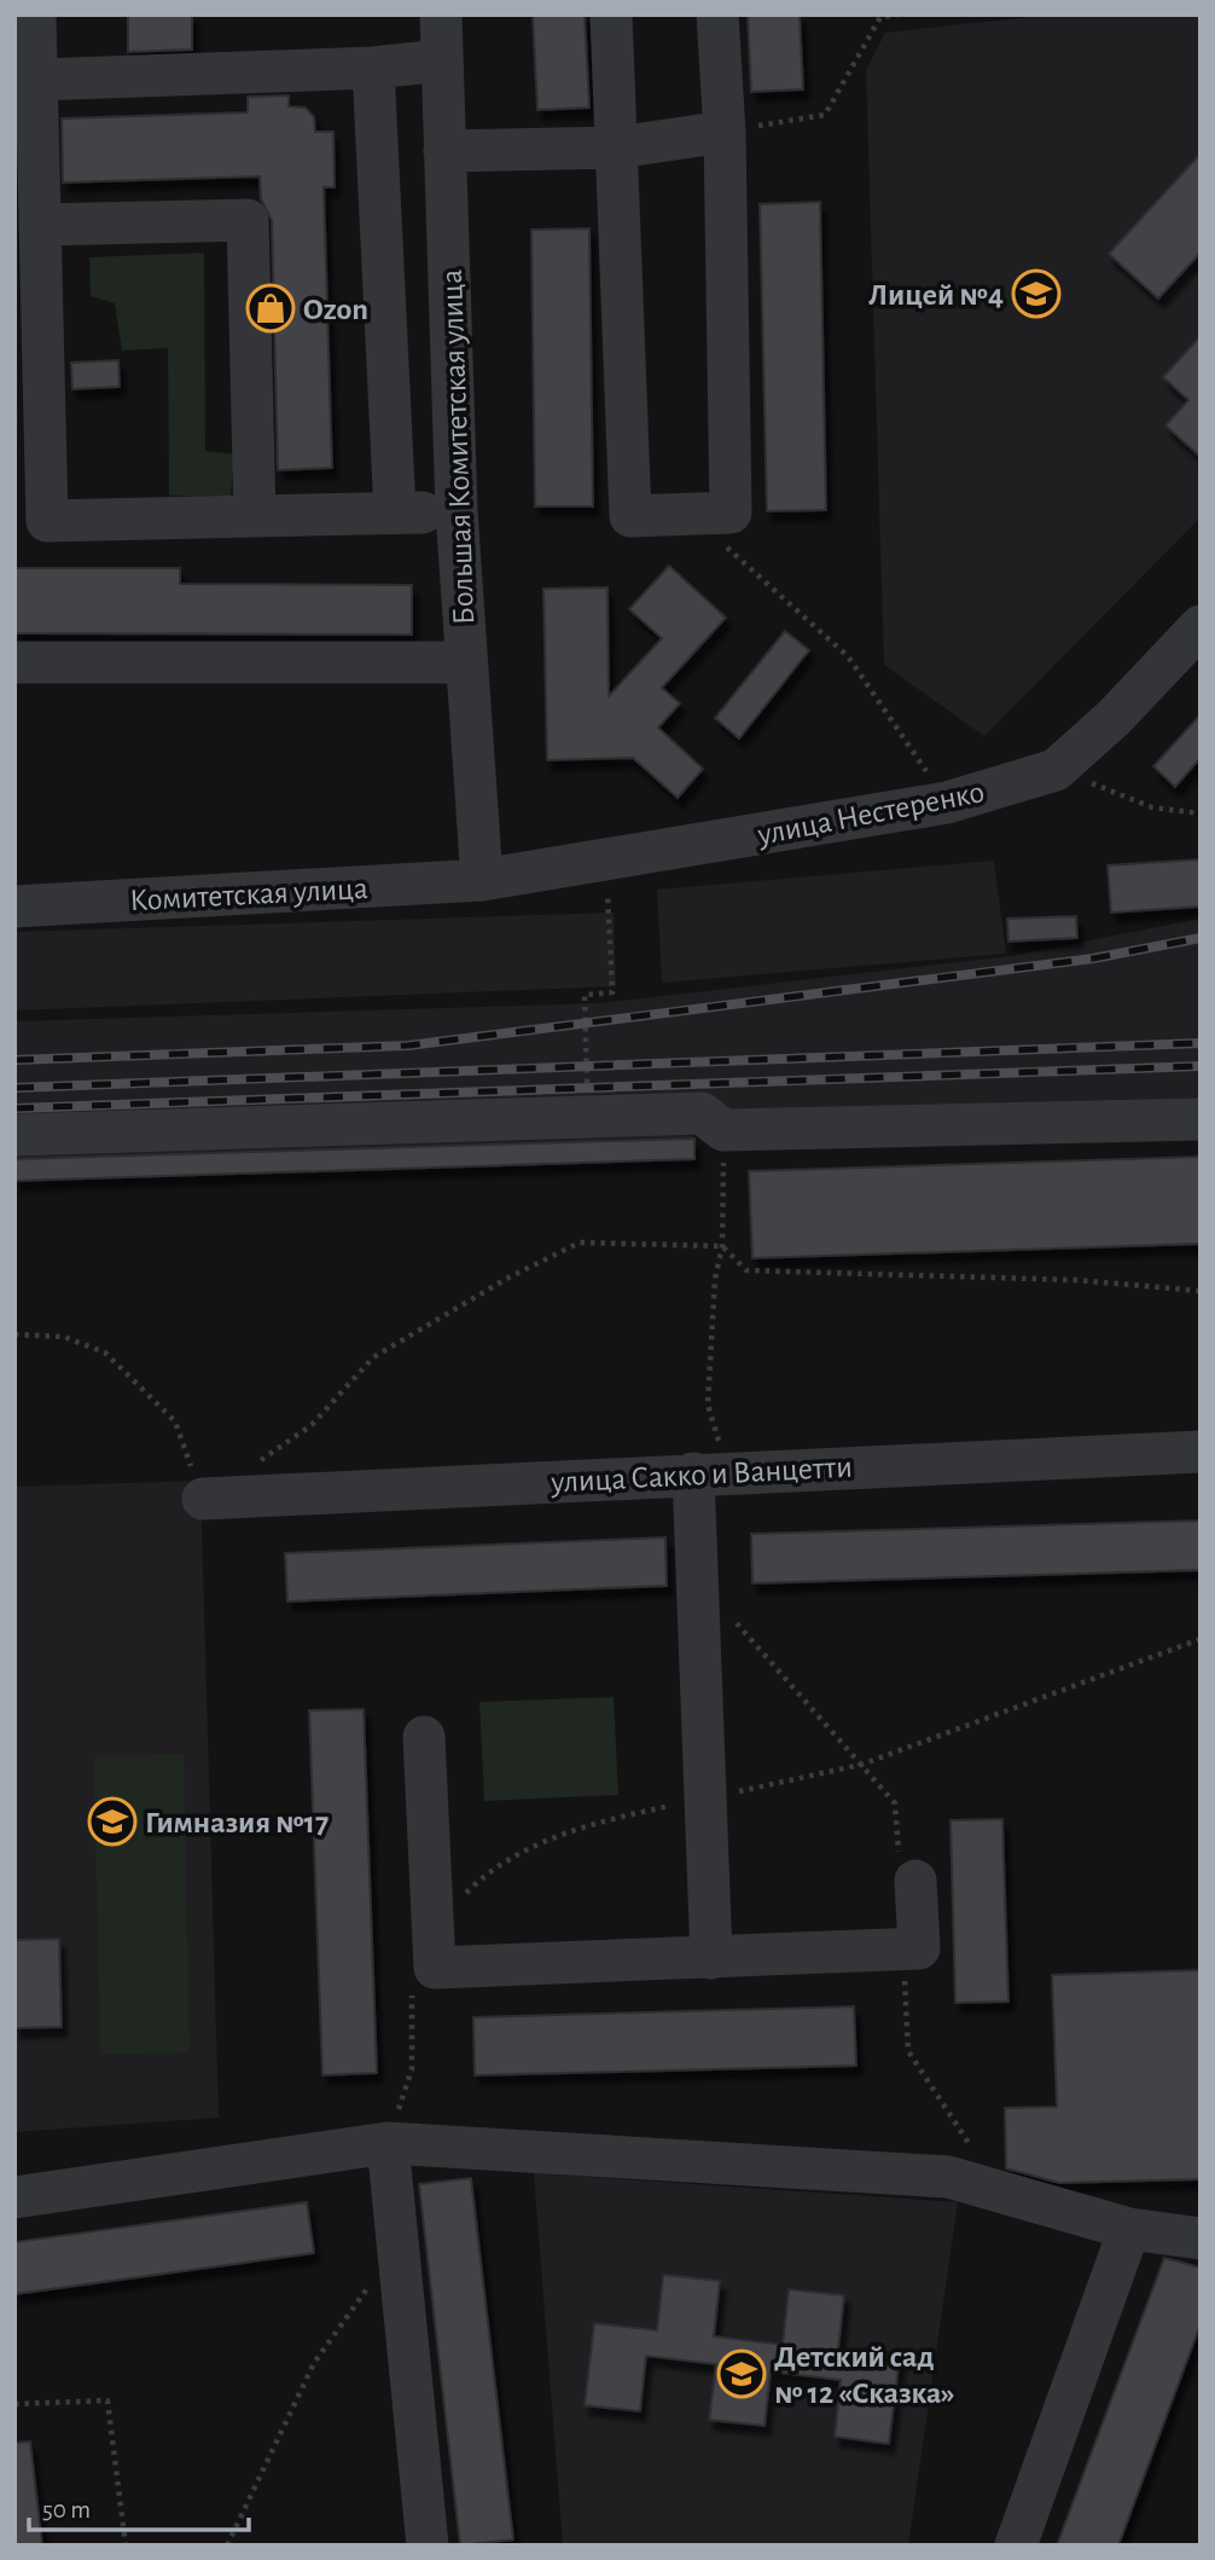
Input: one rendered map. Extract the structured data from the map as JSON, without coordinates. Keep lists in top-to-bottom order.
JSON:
{
  "streets": {
    "street": [
      "Большая Комитетская улица",
      "улица Нестеренко",
      "Комитетская улица",
      "улица Сакко и Ванцетти"
    ]
  },
  "crossings": [
    ["Большая Комитетская улица", "улица Нестеренко"],
    ["Большая Комитетская улица", "Комитетская улица"],
    ["улица Нестеренко", "Комитетская улица"]
  ],
  "places": {
    "school or university": ["Лицей №4", "Гимназия №17", "Детский сад № 12 «Сказка»"],
    "shop": ["Ozon"]
  },
  "scale_bar": "50 m"
}
